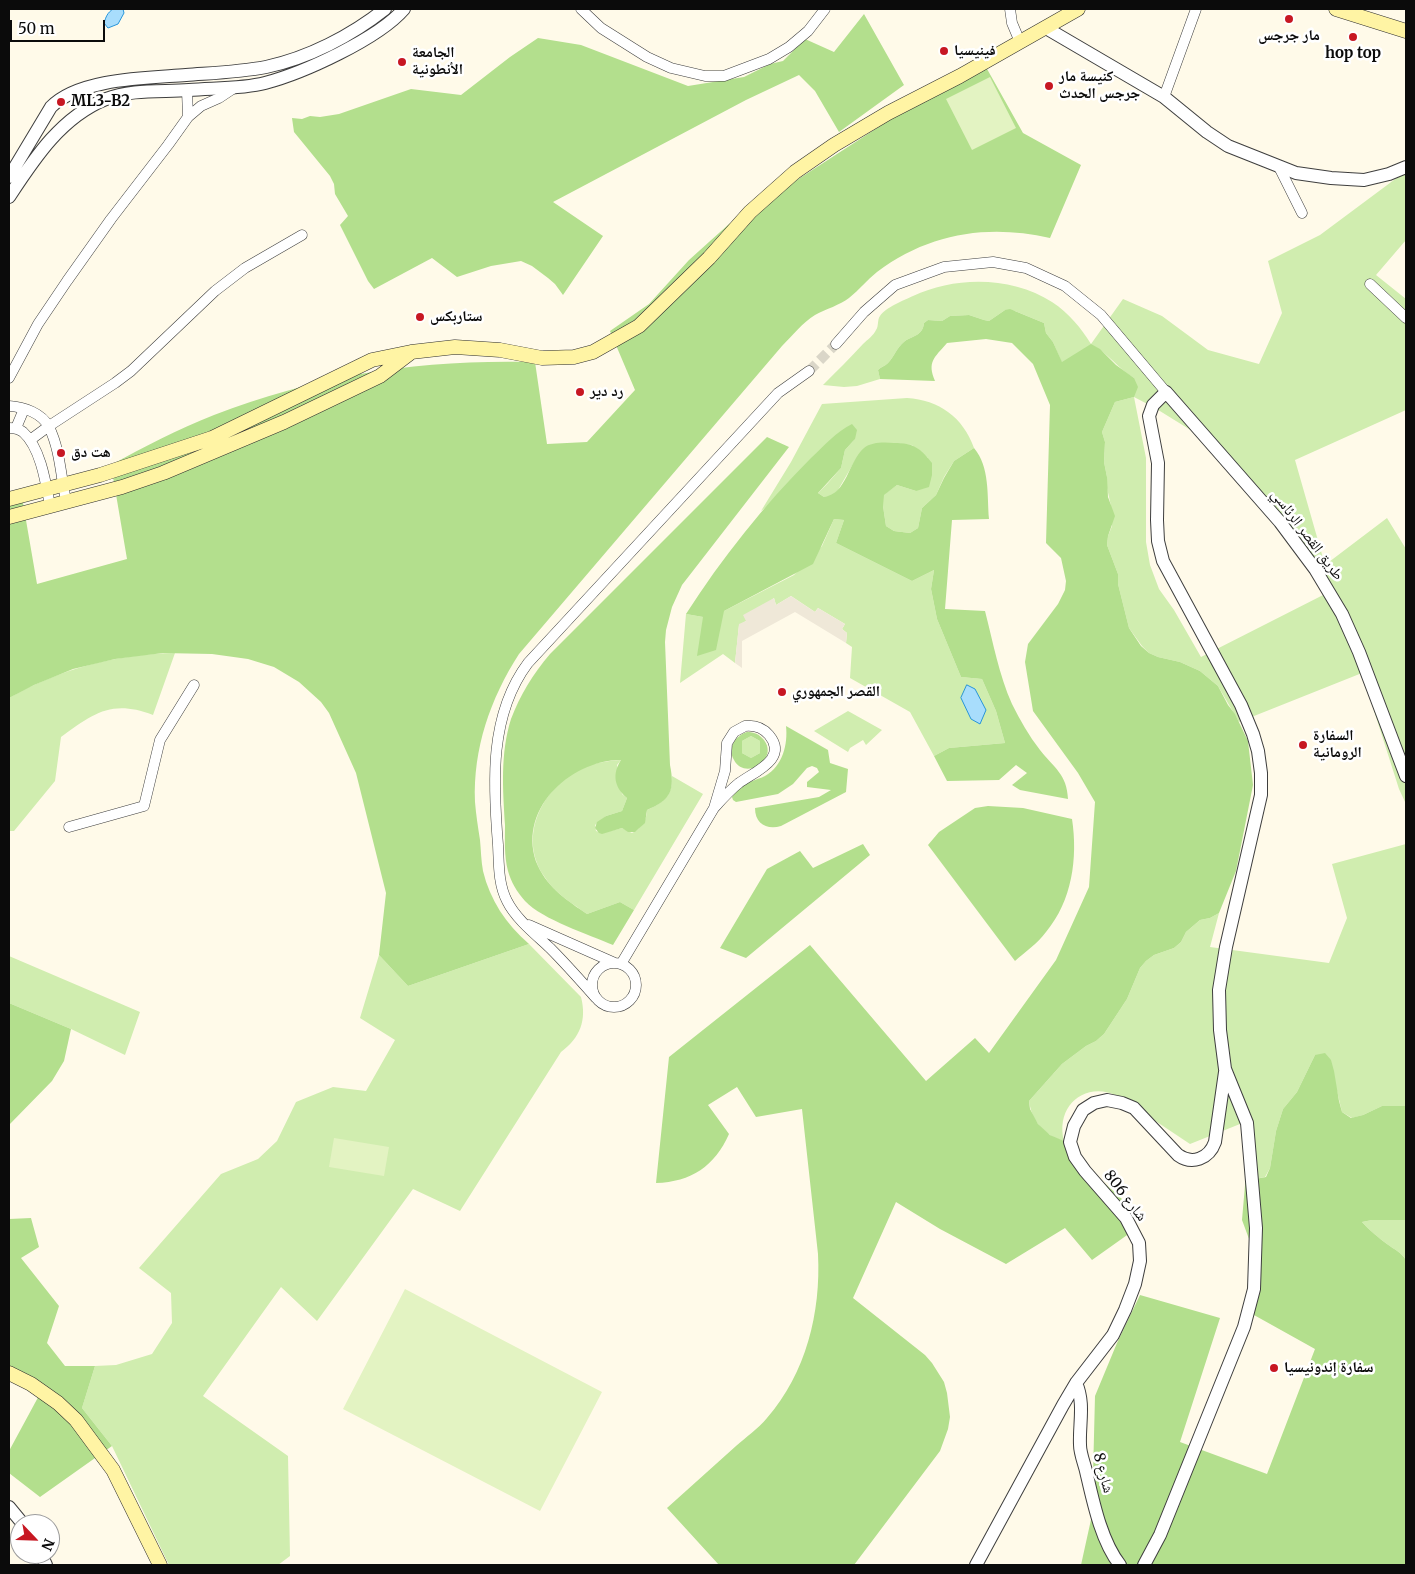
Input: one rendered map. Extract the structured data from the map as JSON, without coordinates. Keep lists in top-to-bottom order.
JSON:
{
  "streets": {
    "street": ["طريق القصر الرئاسي", "شارع 806", "شارع 8"]
  },
  "crossings": [
    ["شارع 806", "شارع 8"]
  ],
  "places": [
    "مار جرجس",
    "hop top",
    "فينيسيا",
    "الجامعة الأنطونية",
    "كنيسة مار جرجس الحدث",
    "ML3-B2",
    "ستاربكس",
    "رد دير",
    "هت دق",
    "القصر الجمهوري",
    "السفارة الرومانية",
    "سفارة إندونيسيا"
  ],
  "scale_bar": "50 m",
  "north": "bottom right"
}
